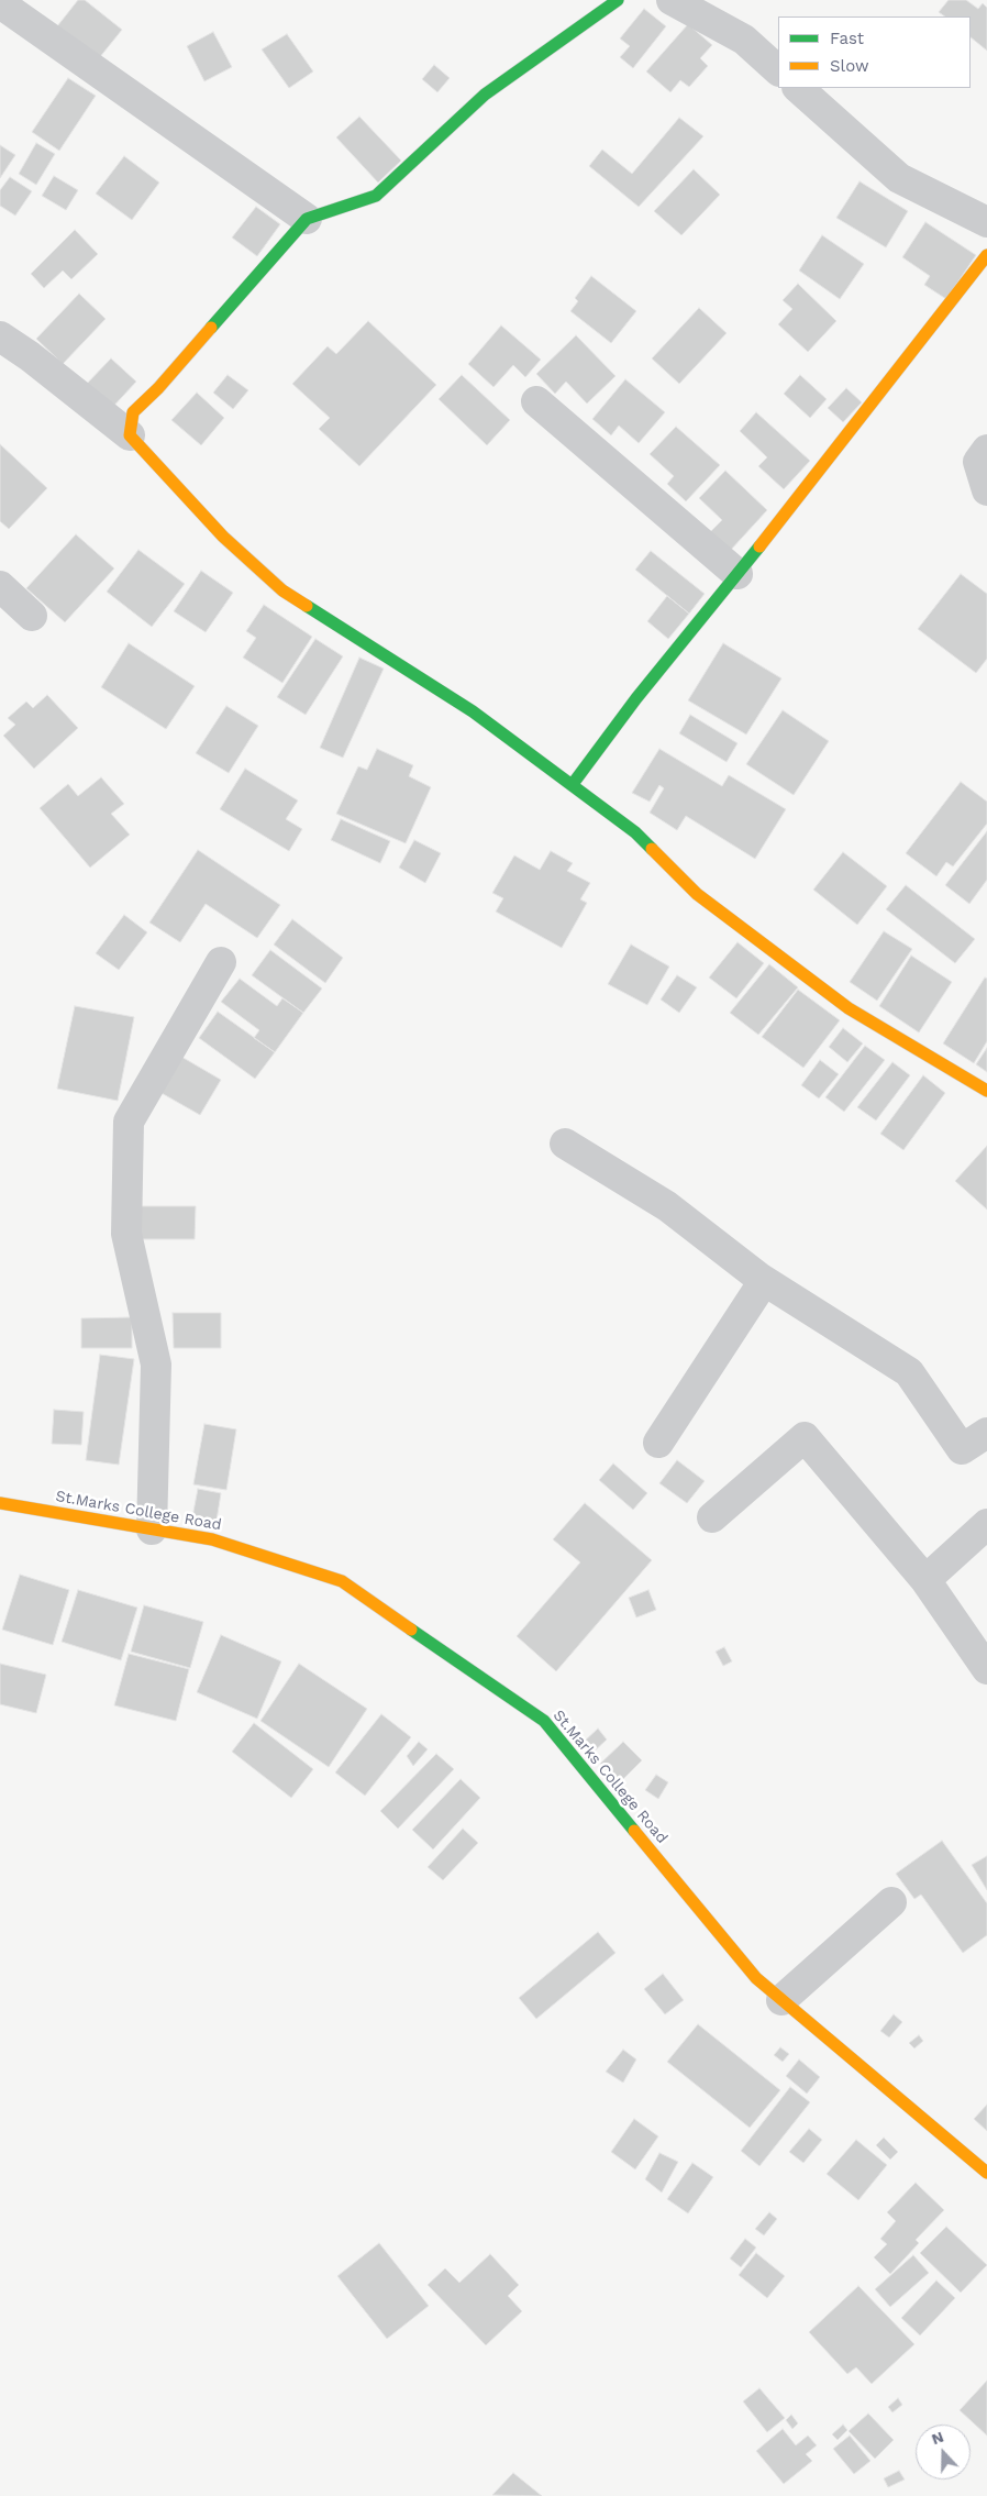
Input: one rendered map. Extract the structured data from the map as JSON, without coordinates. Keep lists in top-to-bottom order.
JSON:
{
  "streets": {
    "street": ["St.Marks College Road"]
  },
  "legend": ["Fast", "Slow"],
  "north": "top"
}
